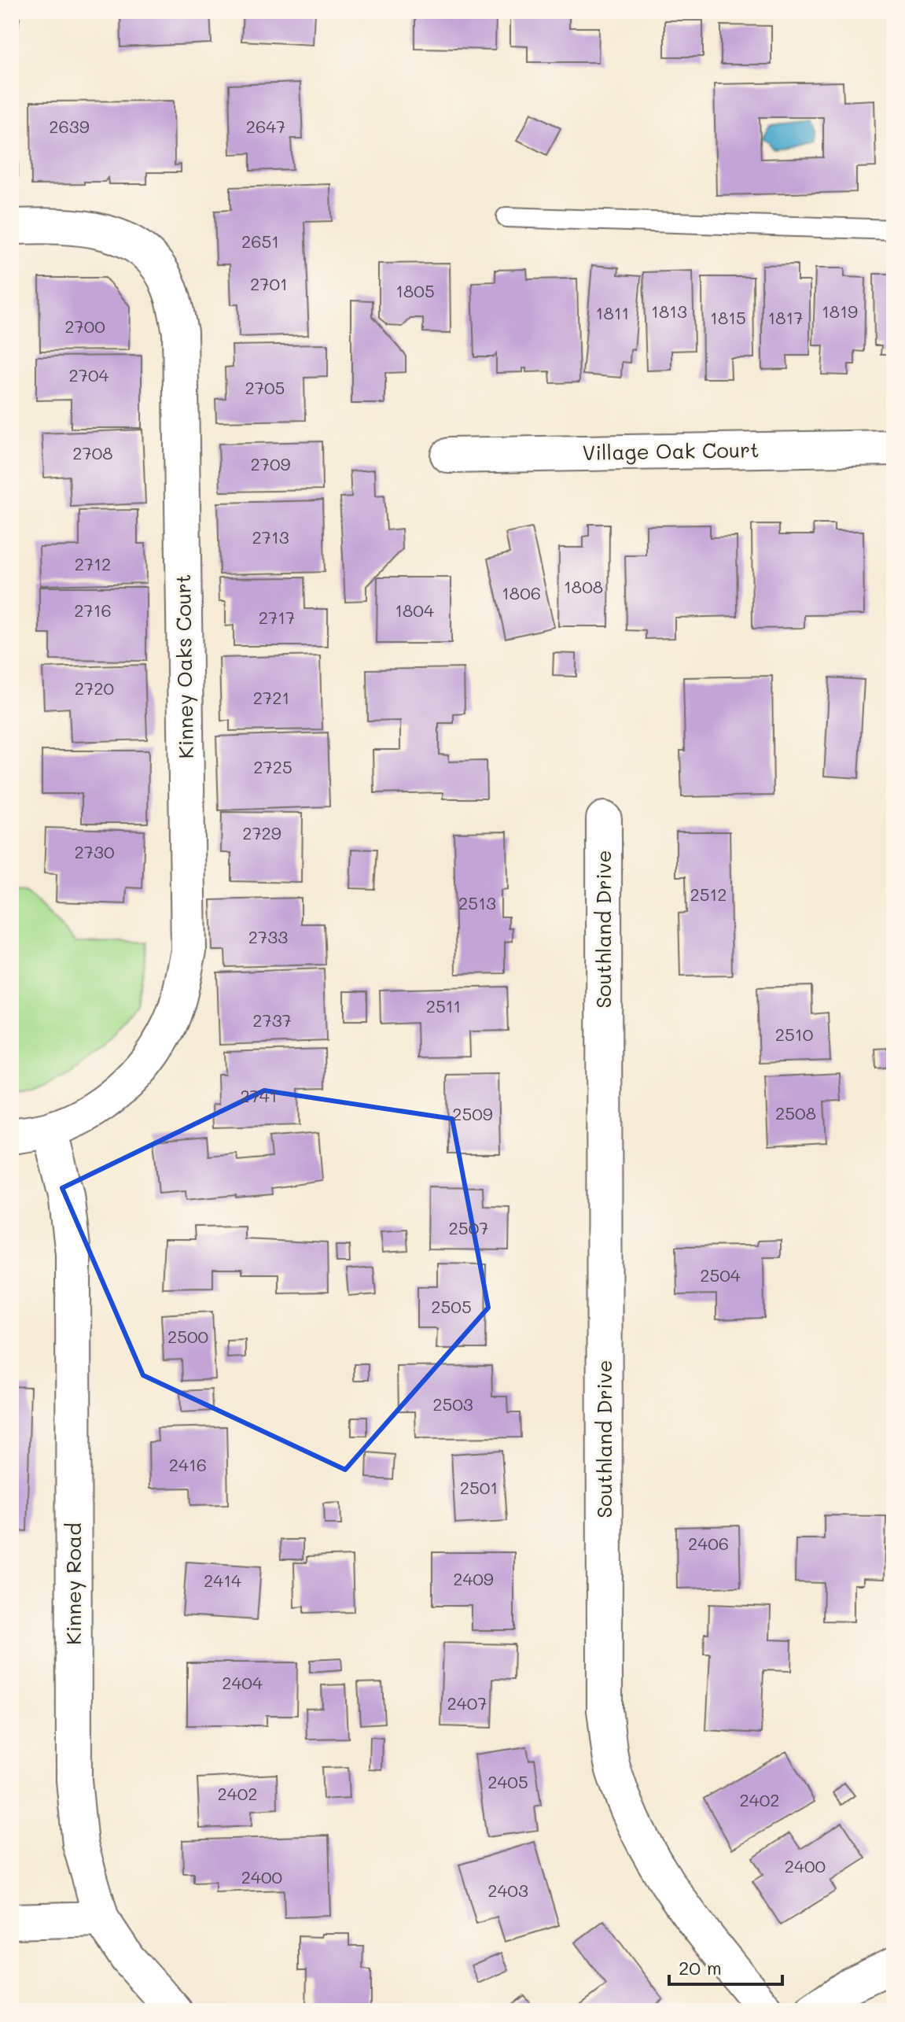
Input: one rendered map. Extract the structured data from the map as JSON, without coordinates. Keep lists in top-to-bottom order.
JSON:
{
  "streets": {
    "street": [
      "Village Oak Court",
      "Kinney Oaks Court",
      "Southland Drive",
      "Kinney Road"
    ]
  },
  "crossings": [
    ["Kinney Oaks Court", "Kinney Road"]
  ],
  "house_numbers": [
    "2639",
    "2647",
    "2651",
    "2701",
    "1805",
    "1813",
    "1819",
    "1811",
    "1815",
    "1817",
    "2700",
    "2704",
    "2705",
    "2708",
    "2709",
    "2713",
    "2712",
    "1808",
    "1806",
    "2716",
    "1804",
    "2717",
    "2720",
    "2721",
    "2725",
    "2729",
    "2730",
    "2512",
    "2513",
    "2733",
    "2511",
    "2737",
    "2510",
    "2741",
    "2508",
    "2509",
    "2507",
    "2504",
    "2505",
    "2500",
    "2503",
    "2416",
    "2501",
    "2406",
    "2409",
    "2414",
    "2404",
    "2407",
    "2405",
    "2402",
    "2402",
    "2400",
    "2400",
    "2403"
  ],
  "scale_bar": "20 m"
}
